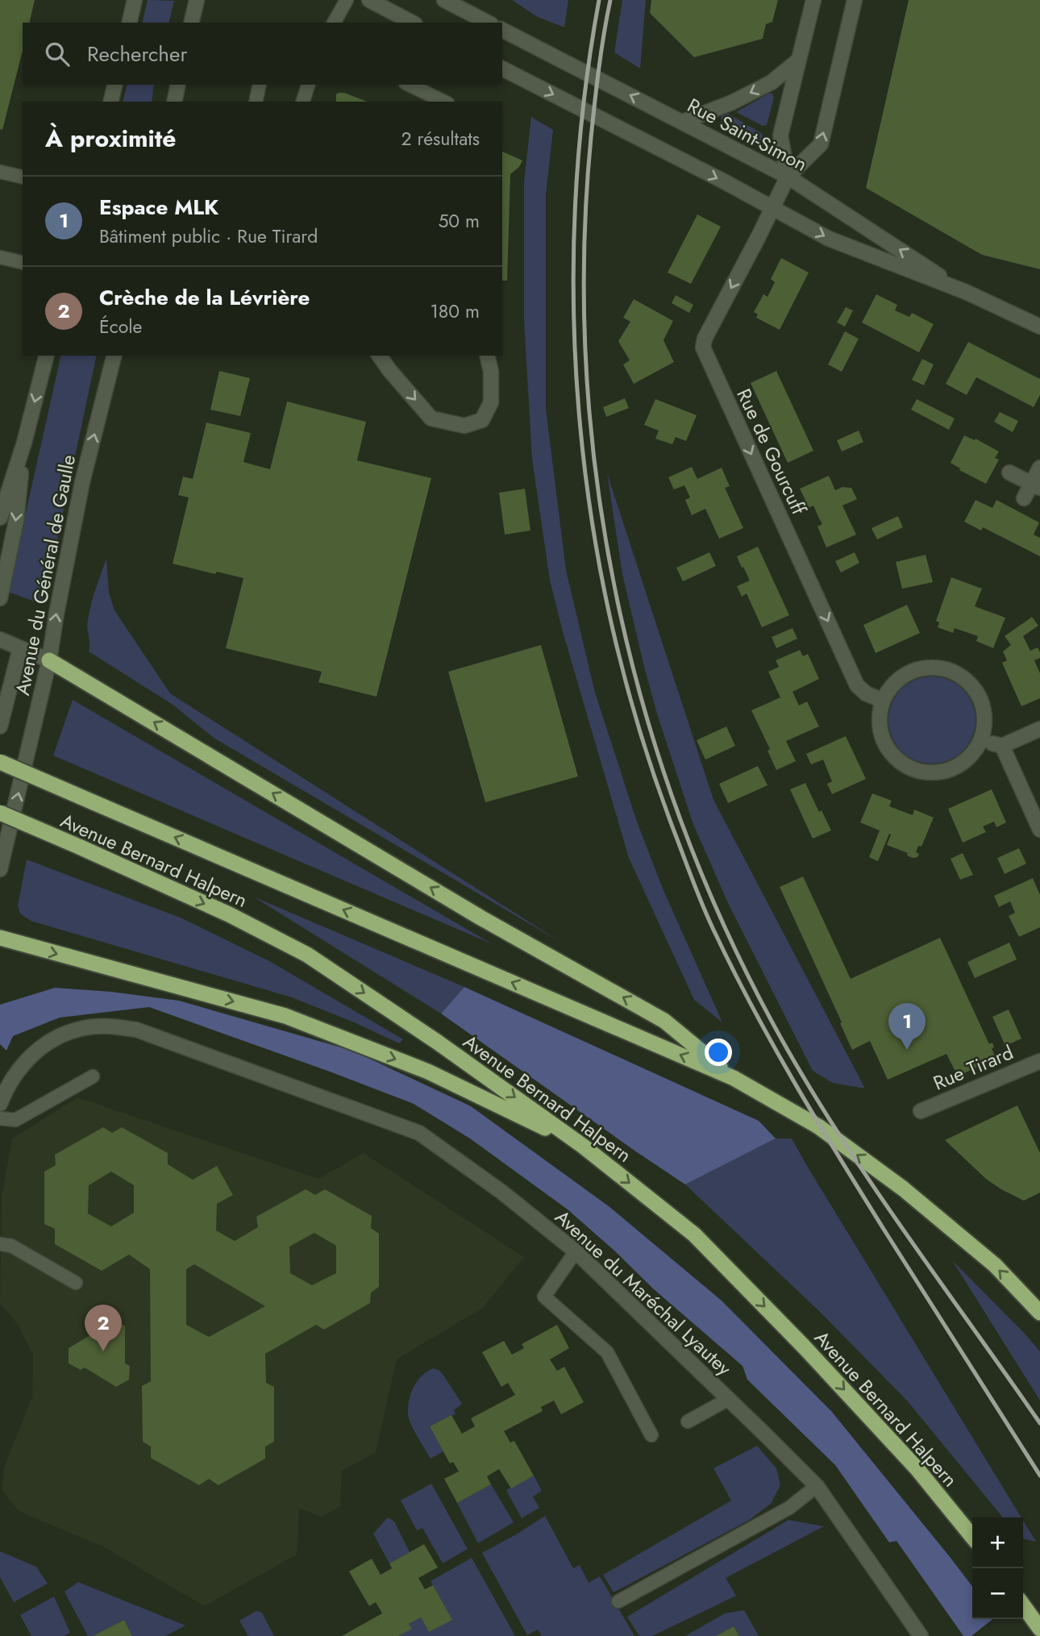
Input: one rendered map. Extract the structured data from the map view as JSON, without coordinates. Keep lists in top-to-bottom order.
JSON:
{
  "streets": {
    "highway": ["Avenue Bernard Halpern"],
    "street": [
      "Rue Saint-Simon",
      "Rue de Gourcuff",
      "Avenue du Général de Gaulle",
      "Rue Tirard",
      "Avenue du Maréchal Lyautey"
    ]
  },
  "crossings": [
    ["Rue Saint-Simon", "Rue de Gourcuff"]
  ],
  "one_way": ["Rue de Gourcuff"],
  "page": {
    "search": "Rechercher",
    "heading": ["À proximité", "2 résultats"],
    "list": [
      {
        "mark": "1",
        "name": "Espace MLK",
        "note": "Bâtiment public · Rue Tirard",
        "value": "50 m"
      },
      {
        "mark": "2",
        "name": "Crèche de la Lévrière",
        "note": "École",
        "value": "180 m"
      }
    ],
    "pins": ["1", "2"],
    "map_buttons": ["+", "−"]
  }
}
